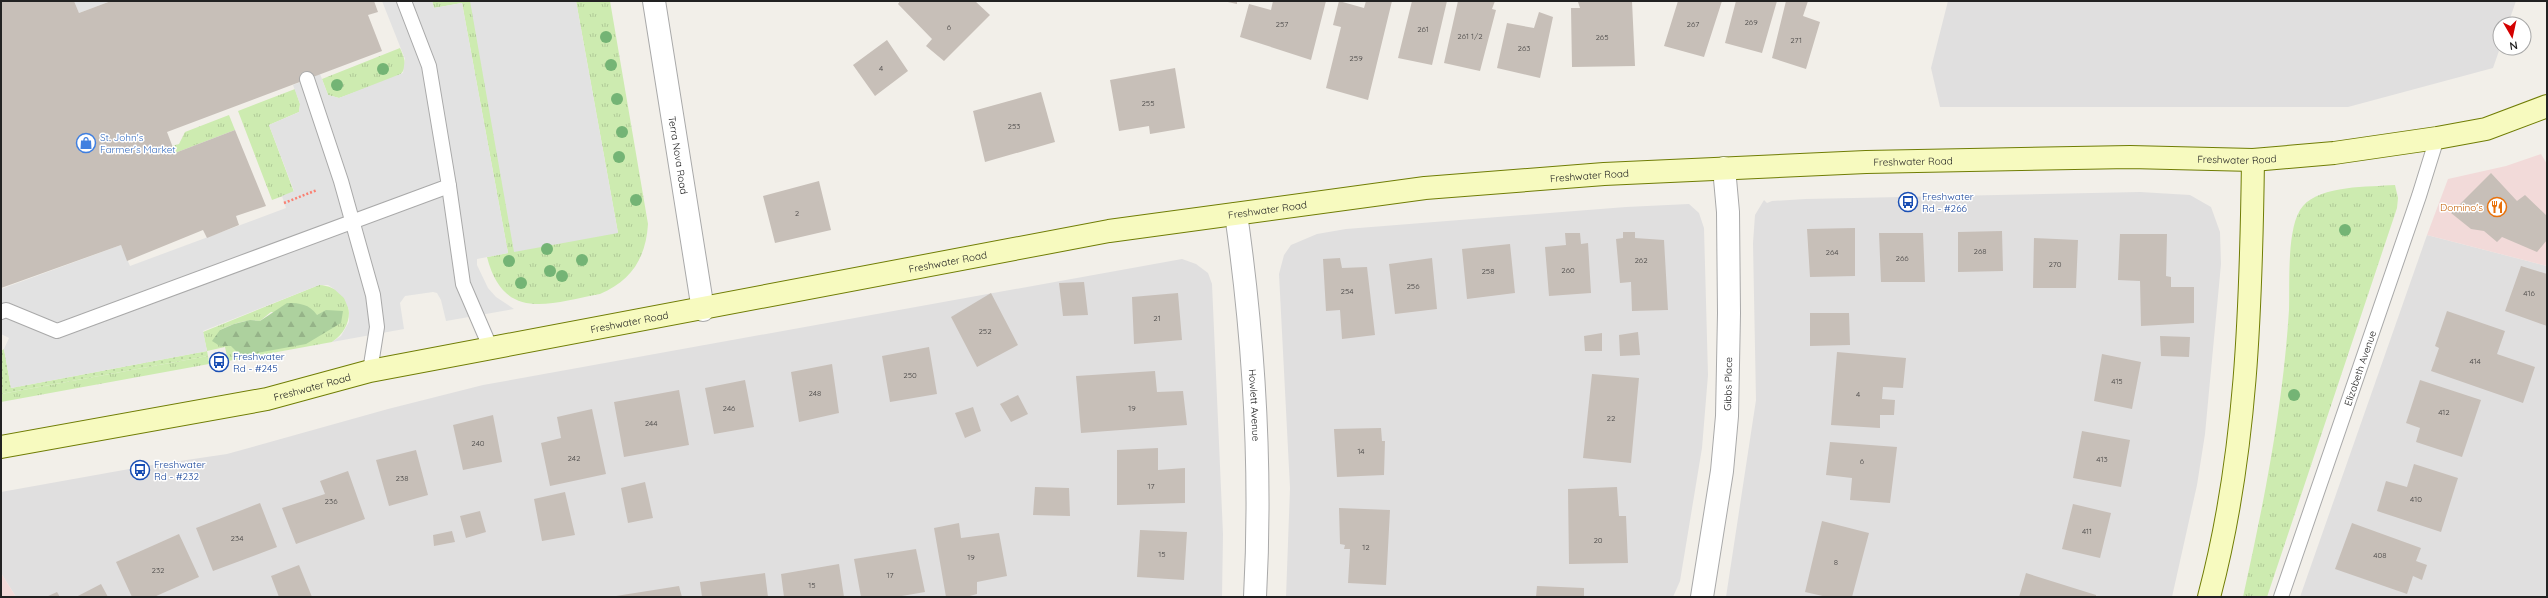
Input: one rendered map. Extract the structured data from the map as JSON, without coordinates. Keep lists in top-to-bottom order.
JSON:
{
  "streets": {
    "main road": ["Freshwater Road"],
    "street": ["Terra Nova Road", "Gibbs Place", "Howlett Avenue"],
    "lane": ["Elizabeth Avenue"]
  },
  "crossings": [
    ["Terra Nova Road", "Freshwater Road"],
    ["Freshwater Road", "Elizabeth Avenue"],
    ["Freshwater Road", "Gibbs Place"],
    ["Freshwater Road", "Howlett Avenue"]
  ],
  "places": {
    "shop": ["St. John's Farmer's Market"],
    "bus stop": ["Freshwater Rd - #266", "Freshwater Rd - #245", "Freshwater Rd - #232"],
    "restaurant": ["Domino's"]
  },
  "house_numbers": [
    "269",
    "257",
    "267",
    "6",
    "261",
    "261 1/2",
    "265",
    "271",
    "263",
    "259",
    "4",
    "255",
    "253",
    "2",
    "268",
    "264",
    "266",
    "262",
    "270",
    "260",
    "258",
    "256",
    "254",
    "416",
    "21",
    "252",
    "414",
    "250",
    "415",
    "248",
    "4",
    "246",
    "19",
    "412",
    "22",
    "244",
    "240",
    "14",
    "242",
    "413",
    "6",
    "238",
    "17",
    "410",
    "236",
    "411",
    "234",
    "20",
    "12",
    "15",
    "408",
    "19",
    "8",
    "232",
    "17",
    "15"
  ],
  "north": "bottom"
}
